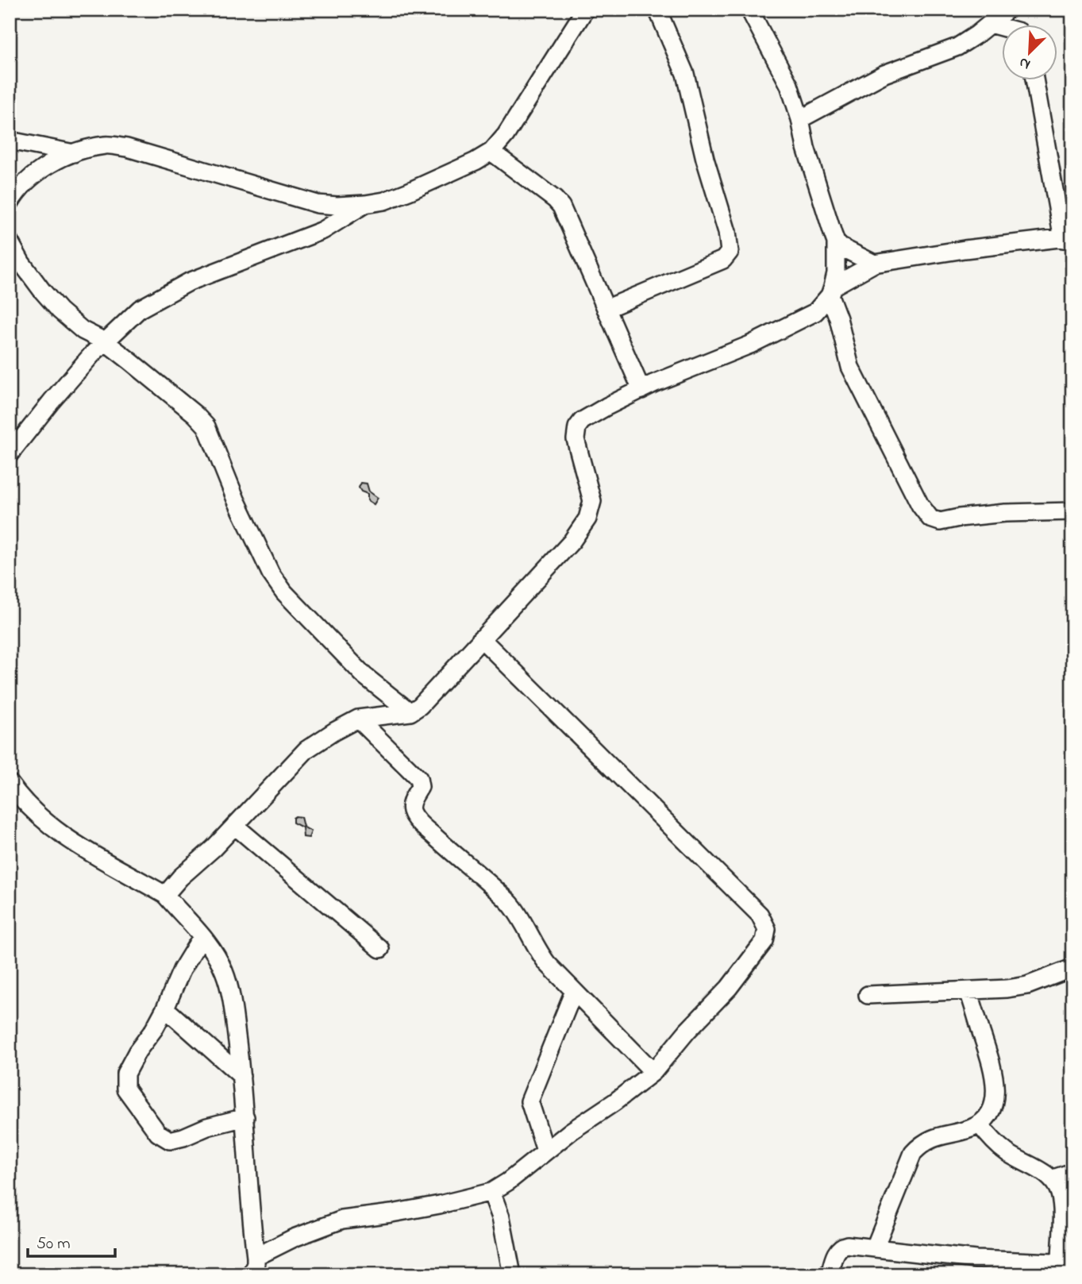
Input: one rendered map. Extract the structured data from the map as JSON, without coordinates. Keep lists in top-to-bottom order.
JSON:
{
  "scale_bar": "50 m",
  "north": "bottom left"
}
